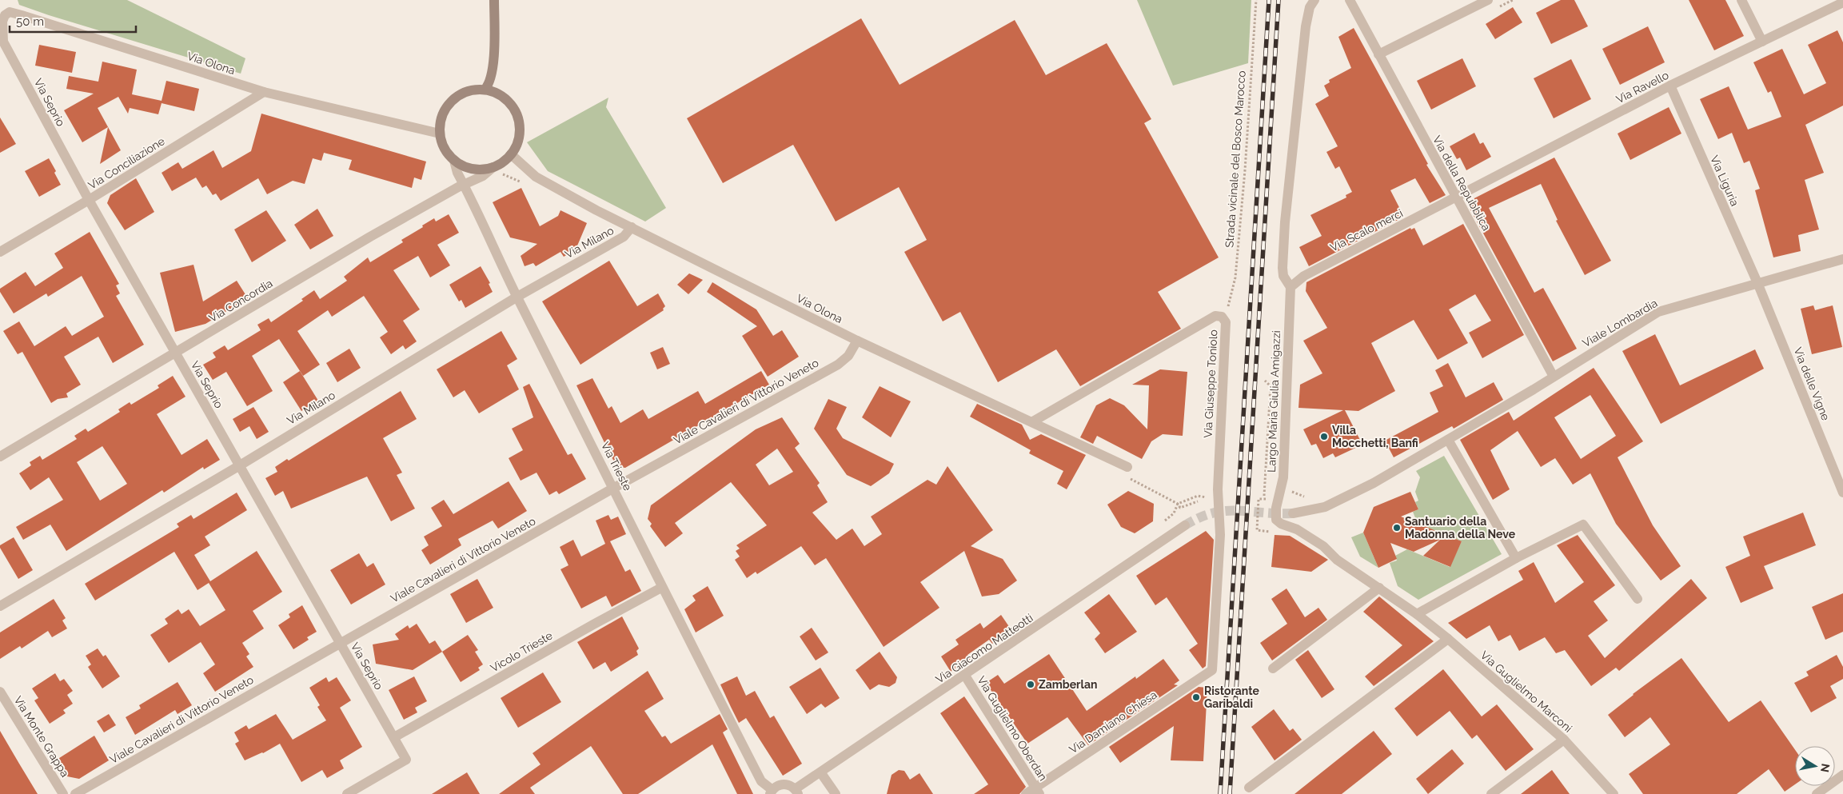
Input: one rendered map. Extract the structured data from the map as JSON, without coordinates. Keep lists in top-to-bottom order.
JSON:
{
  "streets": {
    "street": [
      "Via Olona",
      "Via Ravello",
      "Via Seprio",
      "Via Conciliazione",
      "Via Liguria",
      "Via della Repubblica",
      "Via Scalo merci",
      "Via Milano",
      "Via Concordia",
      "Viale Lombardia",
      "Via Giuseppe Toniolo",
      "Via delle Vigne",
      "Viale Cavalieri di Vittorio Veneto",
      "Largo Maria Giulia Amigazzi",
      "Via Trieste",
      "Via Giacomo Matteotti",
      "Vicolo Trieste",
      "Via Guglielmo Marconi",
      "Via Damiano Chiesa",
      "Via Guglielmo Oberdan",
      "Via Monte Grappa"
    ],
    "path": ["Strada vicinale del Bosco Marocco"]
  },
  "crossings": [
    ["Via Olona", "Via Seprio"],
    ["Via Olona", "Via Conciliazione"],
    ["Via Olona", "Via Milano"],
    ["Via Olona", "Via Concordia"],
    ["Via Olona", "Via Giuseppe Toniolo"],
    ["Via Olona", "Viale Cavalieri di Vittorio Veneto"],
    ["Via Olona", "Via Trieste"],
    ["Via Ravello", "Via Liguria"],
    ["Via Ravello", "Via della Repubblica"],
    ["Via Ravello", "Via Scalo merci"],
    ["Via Seprio", "Via Conciliazione"],
    ["Via Seprio", "Via Milano"],
    ["Via Seprio", "Via Concordia"],
    ["Via Seprio", "Viale Cavalieri di Vittorio Veneto"],
    ["Via Seprio", "Vicolo Trieste"],
    ["Strada vicinale del Bosco Marocco", "Via Giuseppe Toniolo"],
    ["Via Liguria", "Viale Lombardia"],
    ["Via Liguria", "Via delle Vigne"],
    ["Via della Repubblica", "Via Scalo merci"],
    ["Via della Repubblica", "Viale Lombardia"],
    ["Via Scalo merci", "Largo Maria Giulia Amigazzi"],
    ["Via Milano", "Via Trieste"],
    ["Via Concordia", "Via Trieste"],
    ["Viale Lombardia", "Via delle Vigne"],
    ["Via Giuseppe Toniolo", "Via Damiano Chiesa"],
    ["Viale Cavalieri di Vittorio Veneto", "Via Trieste"],
    ["Largo Maria Giulia Amigazzi", "Via Guglielmo Marconi"],
    ["Via Trieste", "Vicolo Trieste"],
    ["Via Giacomo Matteotti", "Via Guglielmo Oberdan"],
    ["Via Damiano Chiesa", "Via Guglielmo Oberdan"]
  ],
  "places": [
    "Villa Mocchetti, Banfi",
    "Santuario della Madonna della Neve",
    "Zamberlan",
    "Ristorante Garibaldi"
  ],
  "scale_bar": "50 m",
  "north": "right"
}
